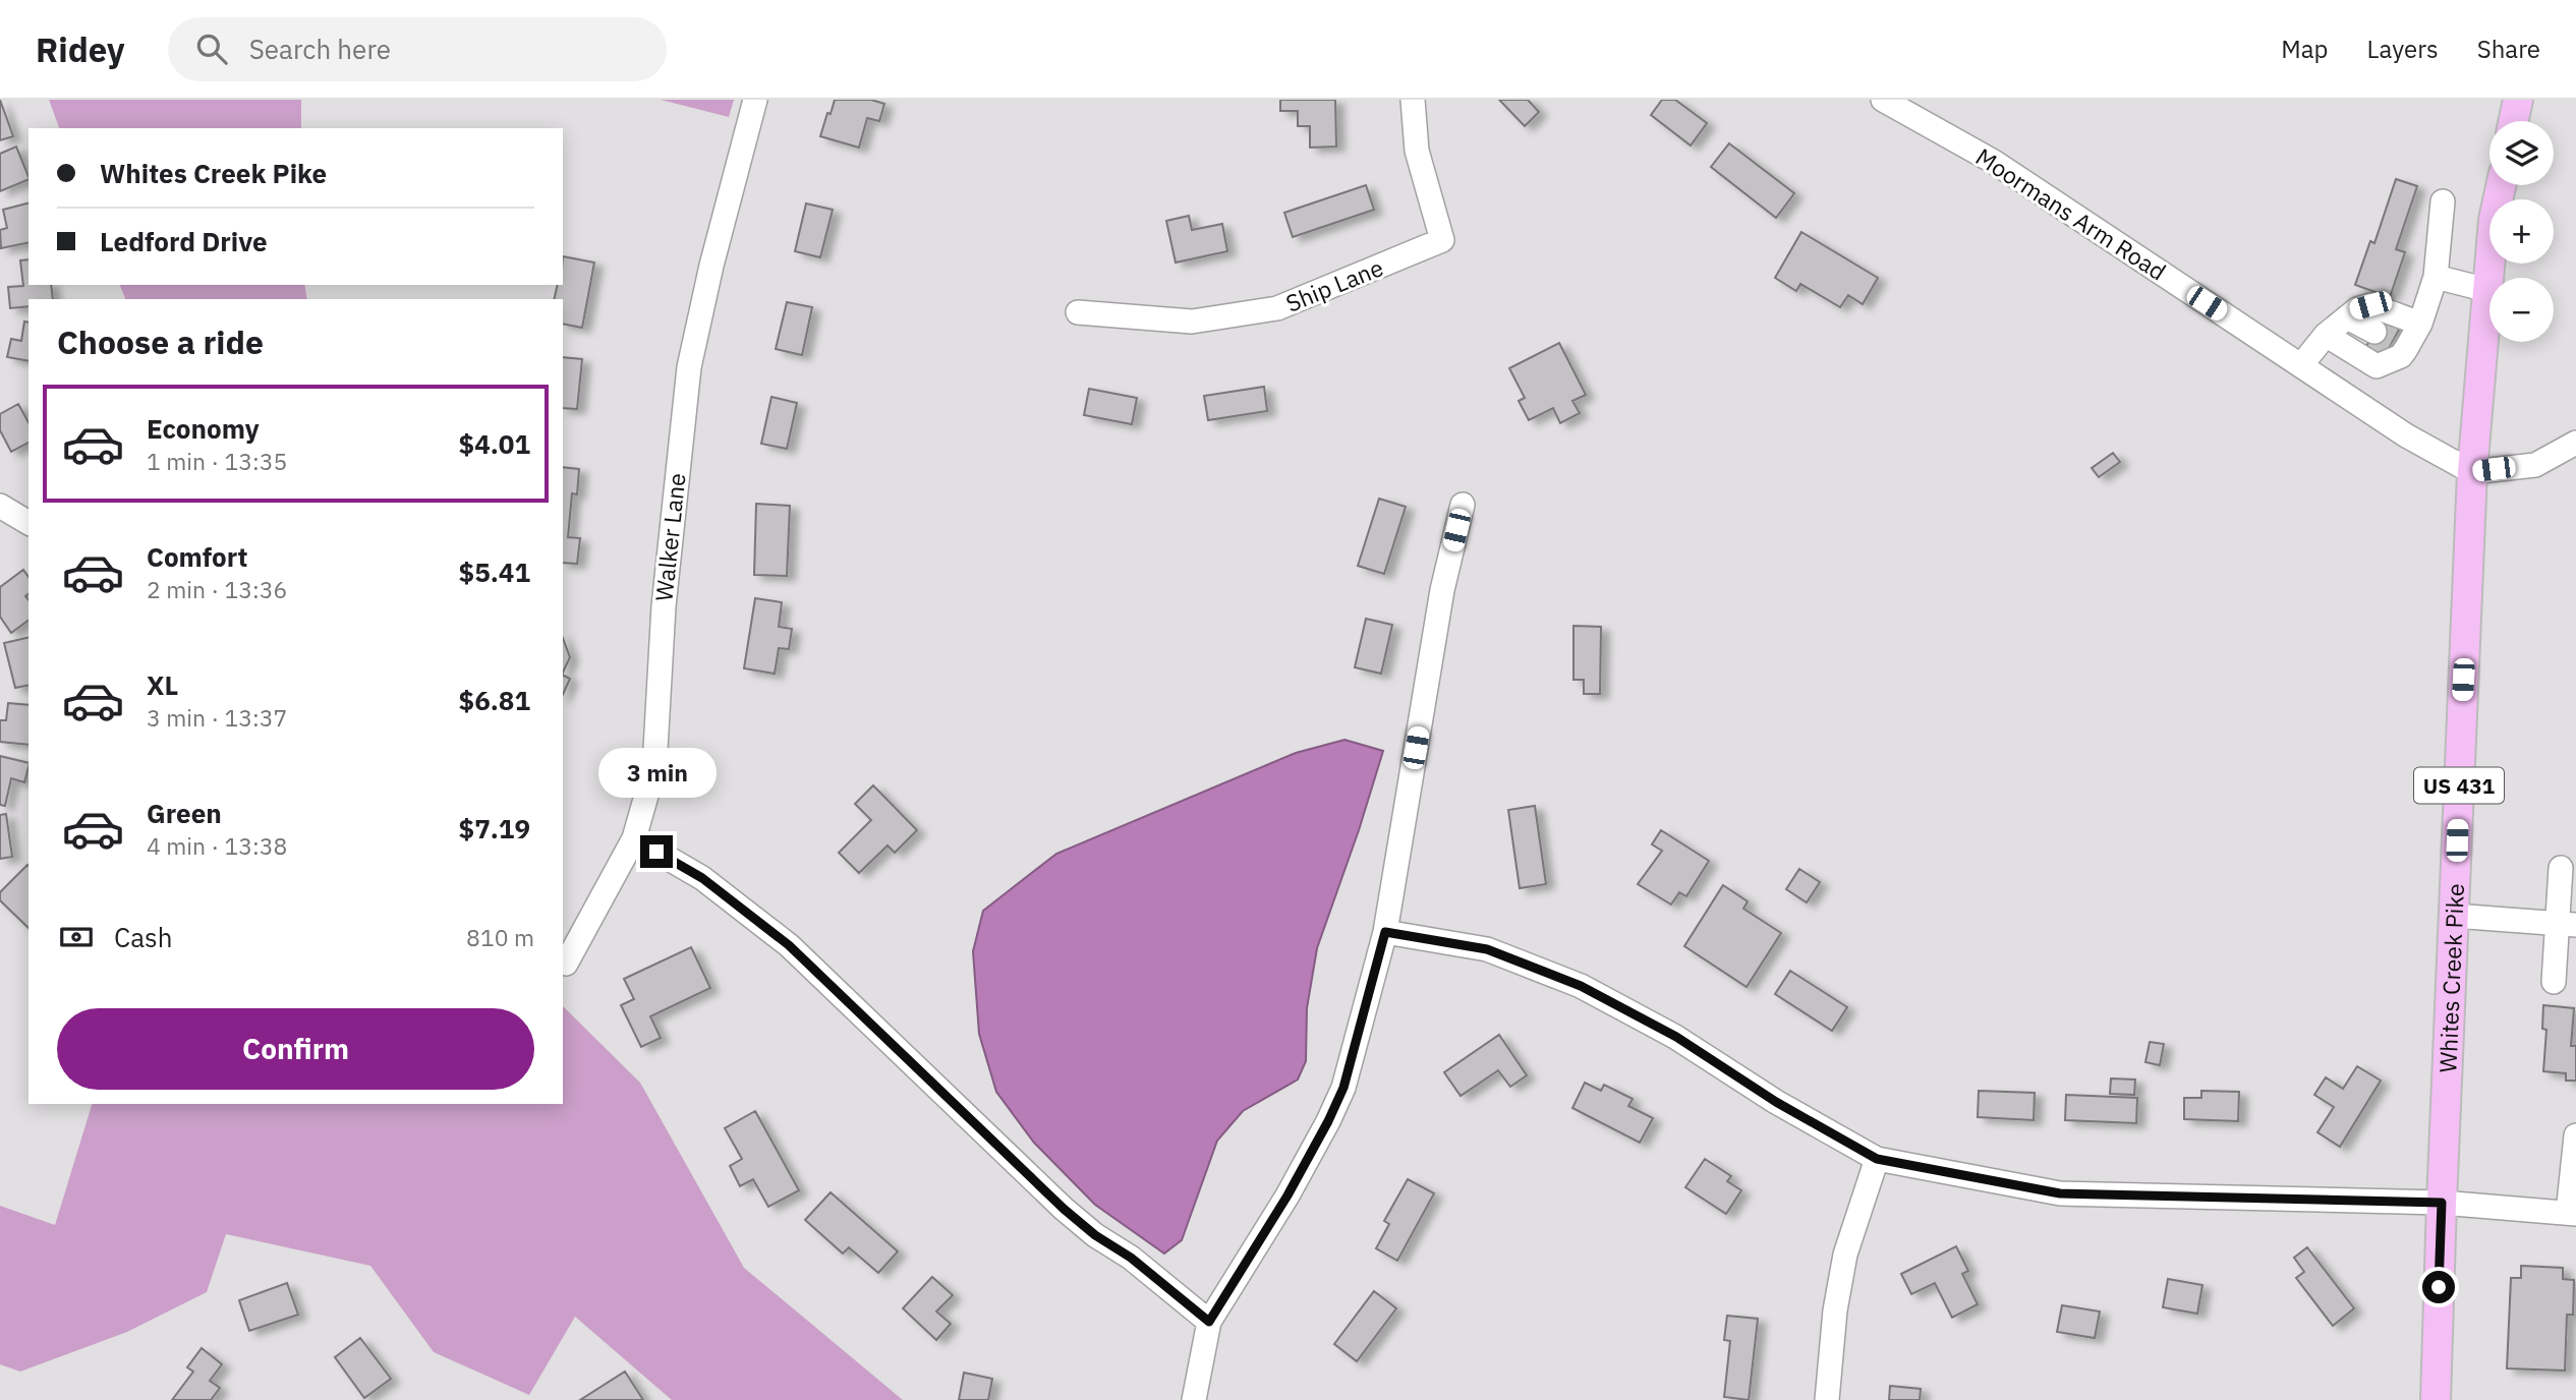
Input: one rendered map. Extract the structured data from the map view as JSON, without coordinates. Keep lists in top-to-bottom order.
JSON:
{
  "streets": {
    "main road": ["US 431", "Whites Creek Pike"],
    "street": ["Moormans Arm Road", "Ship Lane", "Walker Lane"]
  },
  "crossings": [
    ["Moormans Arm Road", "Whites Creek Pike"]
  ],
  "page": {
    "header": "Ridey",
    "search": "Search here",
    "nav": ["Map", "Layers", "Share"],
    "map_buttons": ["+", "−"],
    "banner": ["Whites Creek Pike", "Ledford Drive"],
    "heading": "Choose a ride",
    "list": [
      {
        "name": "Economy",
        "note": "1 min · 13:35",
        "value": "$4.01"
      },
      {
        "name": "Comfort",
        "note": "2 min · 13:36",
        "value": "$5.41"
      },
      {
        "name": "XL",
        "note": "3 min · 13:37",
        "value": "$6.81"
      },
      {
        "name": "Green",
        "note": "4 min · 13:38",
        "value": "$7.19"
      }
    ],
    "bubble": "3 min",
    "pay": ["Cash", "810 m"],
    "buttons": "Confirm"
  }
}
